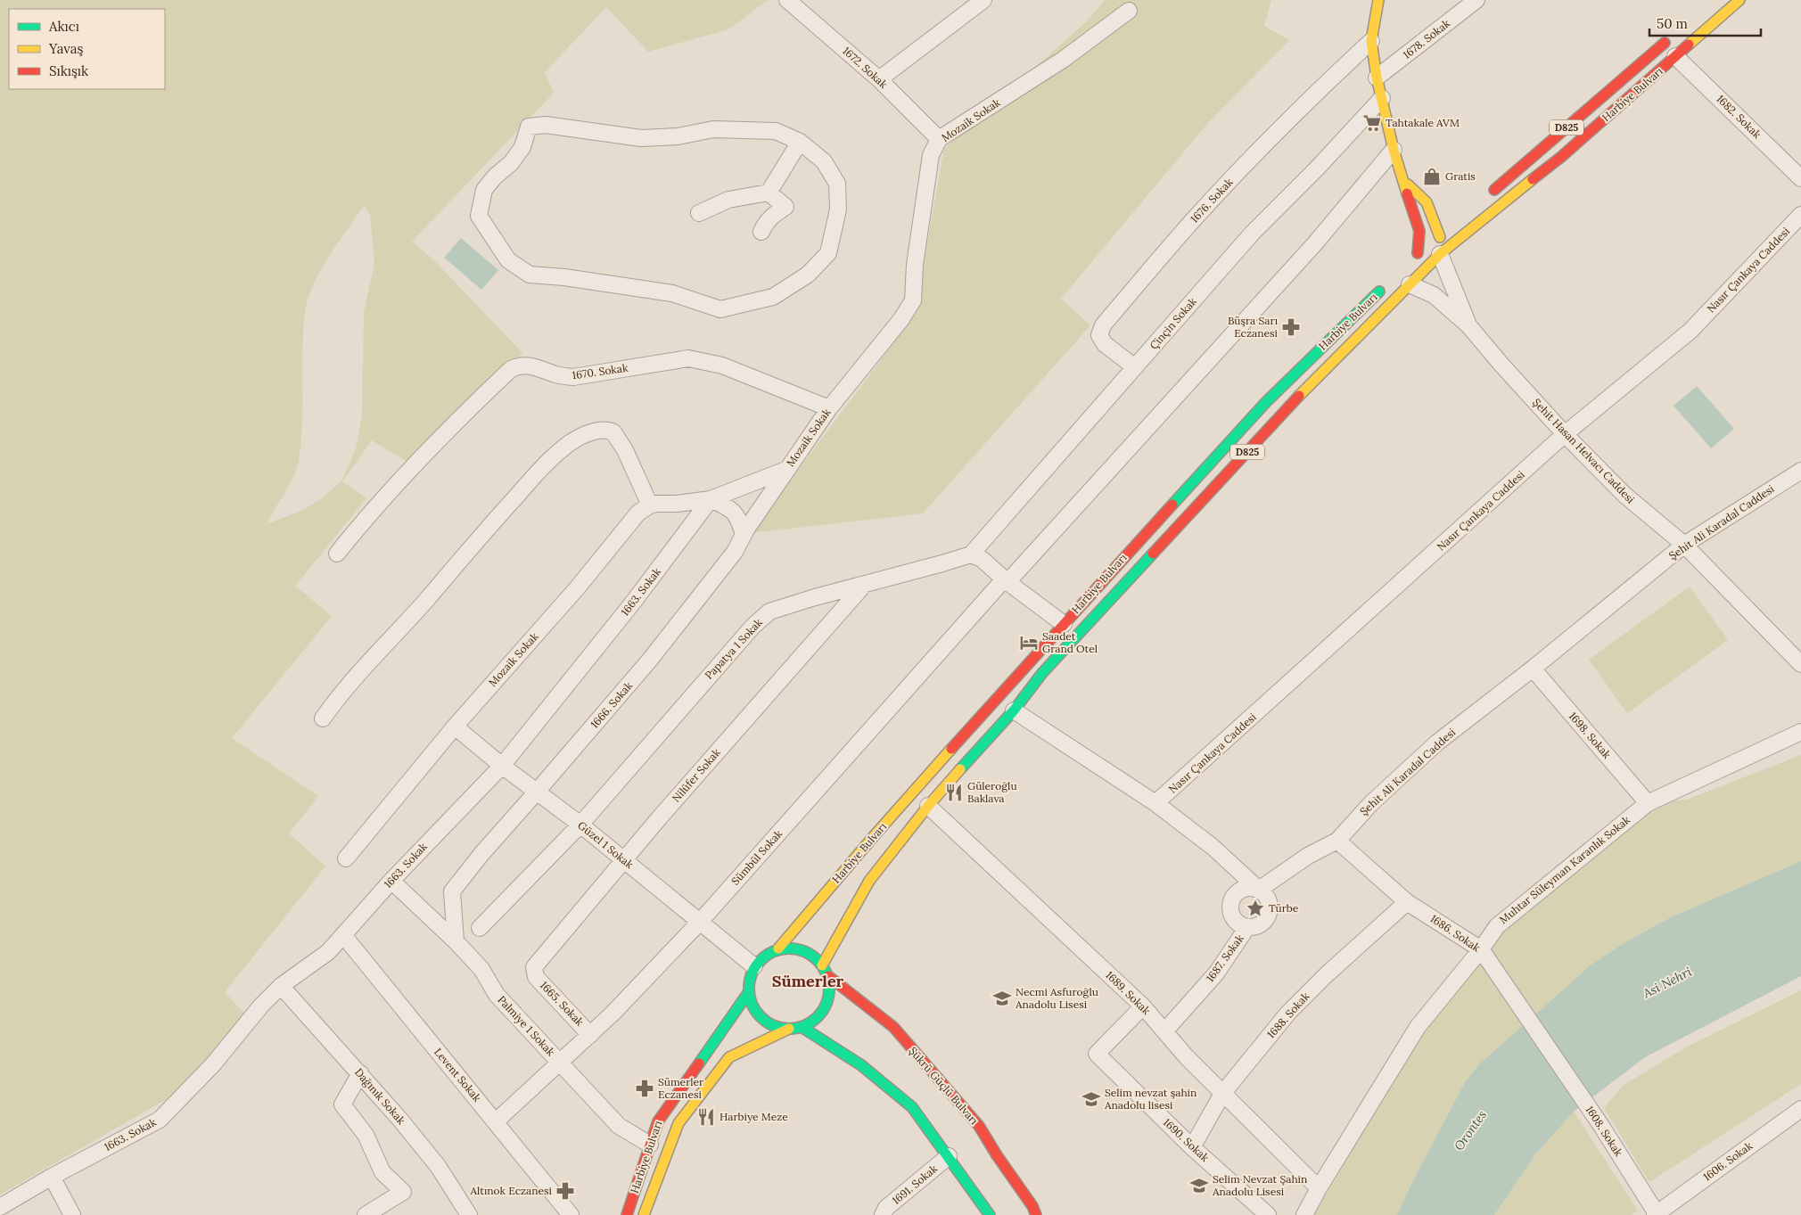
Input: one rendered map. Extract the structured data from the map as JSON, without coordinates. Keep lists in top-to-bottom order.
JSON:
{
  "streets": {
    "main road": ["Harbiye Bulvarı", "D825", "Şükrü Güçlü Bulvarı"],
    "street": [
      "1678. Sokak",
      "1672. Sokak",
      "1682. Sokak",
      "Mozaik Sokak",
      "1676. Sokak",
      "Nasır Çankaya Caddesi",
      "Çinçin Sokak",
      "1670. Sokak",
      "Şehit Hasan Helvacı Caddesi",
      "Şehit Ali Karadal Caddesi",
      "1663. Sokak",
      "Papatya 1 Sokak",
      "1666. Sokak",
      "1698. Sokak",
      "Nilüfer Sokak",
      "Güzel 1 Sokak",
      "Sümbül Sokak",
      "Muhtar Süleyman Karanlık Sokak",
      "1686. Sokak",
      "1687. Sokak",
      "1689. Sokak",
      "1665. Sokak",
      "1688. Sokak",
      "Palmiye 1 Sokak",
      "Levent Sokak",
      "Dağınık Sokak",
      "1608. Sokak",
      "1690. Sokak",
      "1606. Sokak",
      "1691. Sokak"
    ]
  },
  "crossings": [
    ["1672. Sokak", "Mozaik Sokak"],
    ["Harbiye Bulvarı", "1682. Sokak"],
    ["Harbiye Bulvarı", "Şehit Hasan Helvacı Caddesi"],
    ["Harbiye Bulvarı", "Güzel 1 Sokak"],
    ["Harbiye Bulvarı", "1689. Sokak"],
    ["Harbiye Bulvarı", "Palmiye 1 Sokak"],
    ["Harbiye Bulvarı", "Şükrü Güçlü Bulvarı"],
    ["Mozaik Sokak", "1670. Sokak"],
    ["Mozaik Sokak", "1663. Sokak"],
    ["Mozaik Sokak", "1666. Sokak"],
    ["Mozaik Sokak", "Güzel 1 Sokak"],
    ["1676. Sokak", "Çinçin Sokak"],
    ["Nasır Çankaya Caddesi", "Şehit Hasan Helvacı Caddesi"],
    ["Çinçin Sokak", "Papatya 1 Sokak"],
    ["Şehit Hasan Helvacı Caddesi", "Şehit Ali Karadal Caddesi"],
    ["Şehit Ali Karadal Caddesi", "1698. Sokak"],
    ["Şehit Ali Karadal Caddesi", "1686. Sokak"],
    ["Şehit Ali Karadal Caddesi", "1687. Sokak"],
    ["1663. Sokak", "Güzel 1 Sokak"],
    ["1663. Sokak", "Palmiye 1 Sokak"],
    ["1663. Sokak", "Levent Sokak"],
    ["1663. Sokak", "Dağınık Sokak"],
    ["Papatya 1 Sokak", "Nilüfer Sokak"],
    ["Papatya 1 Sokak", "Güzel 1 Sokak"],
    ["1666. Sokak", "Güzel 1 Sokak"],
    ["1666. Sokak", "Palmiye 1 Sokak"],
    ["1698. Sokak", "Muhtar Süleyman Karanlık Sokak"],
    ["Nilüfer Sokak", "Güzel 1 Sokak"],
    ["Nilüfer Sokak", "1665. Sokak"],
    ["Güzel 1 Sokak", "Sümbül Sokak"],
    ["Güzel 1 Sokak", "Şükrü Güçlü Bulvarı"],
    ["Sümbül Sokak", "1665. Sokak"],
    ["Sümbül Sokak", "Palmiye 1 Sokak"],
    ["Sümbül Sokak", "Levent Sokak"],
    ["Muhtar Süleyman Karanlık Sokak", "1686. Sokak"],
    ["Muhtar Süleyman Karanlık Sokak", "1689. Sokak"],
    ["1686. Sokak", "1688. Sokak"],
    ["1686. Sokak", "1608. Sokak"],
    ["1687. Sokak", "1689. Sokak"],
    ["1689. Sokak", "1688. Sokak"],
    ["1689. Sokak", "1690. Sokak"],
    ["1688. Sokak", "1690. Sokak"],
    ["1608. Sokak", "1606. Sokak"]
  ],
  "districts": ["Sümerler"],
  "water": ["Asi Nehri", "Orontes"],
  "places": {
    "supermarket": ["Tahtakale AVM"],
    "shop": ["Gratis"],
    "pharmacy": ["Büşra Sarı Eczanesi", "Sümerler Eczanesi", "Altınok Eczanesi"],
    "hotel": ["Saadet Grand Otel"],
    "restaurant": ["Güleroğlu Baklava", "Harbiye Meze"],
    "place": ["Türbe"],
    "school or university": ["Necmi Asfuroğlu Anadolu Lisesi", "Selim nevzat şahin Anadolu lisesi", "Selim Nevzat Şahin Anadolu Lisesi"]
  },
  "legend": ["Akıcı", "Yavaş", "Sıkışık"],
  "scale_bar": "50 m"
}
